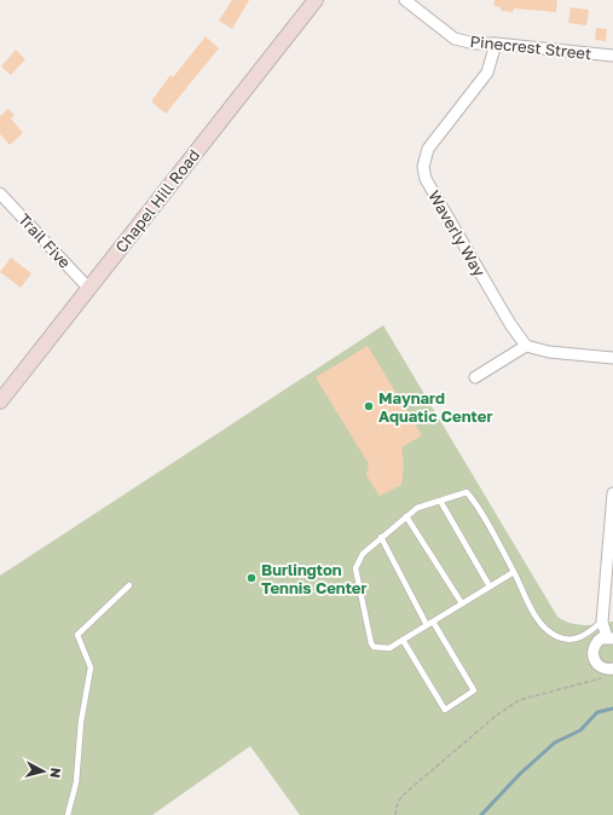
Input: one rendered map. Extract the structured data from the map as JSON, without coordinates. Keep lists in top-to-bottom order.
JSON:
{
  "streets": {
    "main road": ["Chapel Hill Road"],
    "street": ["Pinecrest Street", "Waverly Way", "Trail Five"]
  },
  "crossings": [
    ["Pinecrest Street", "Waverly Way"],
    ["Chapel Hill Road", "Trail Five"]
  ],
  "places": ["Maynard Aquatic Center", "Burlington Tennis Center"],
  "north": "right"
}
